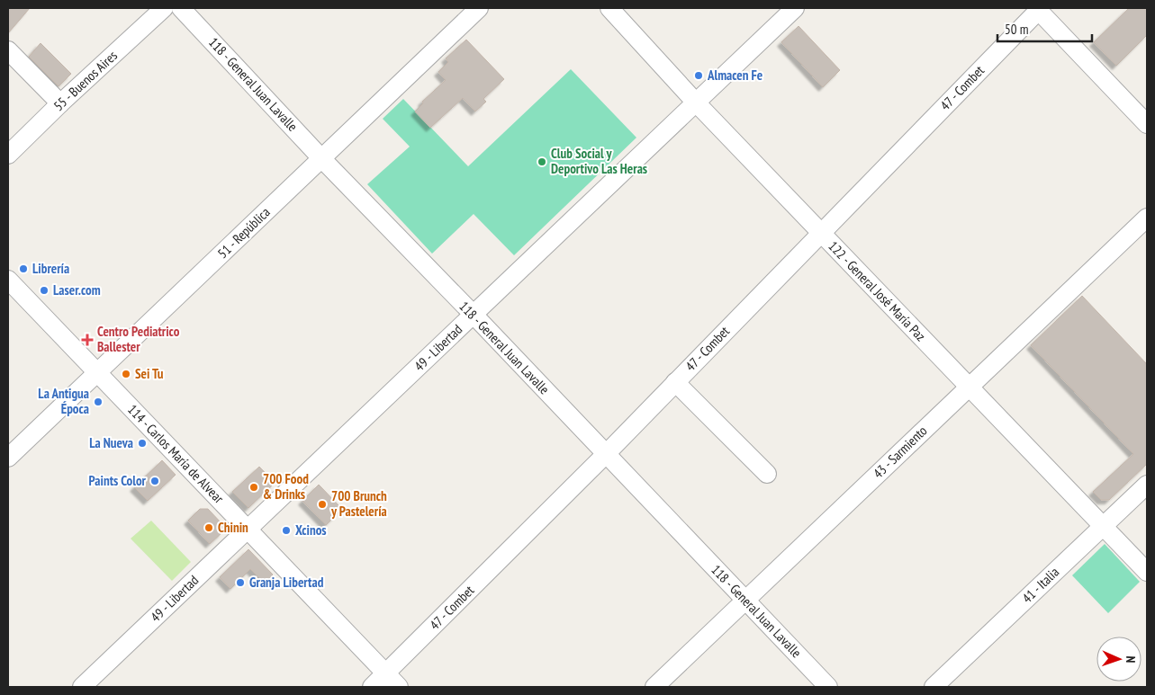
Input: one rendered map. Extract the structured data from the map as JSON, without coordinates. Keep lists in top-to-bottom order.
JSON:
{
  "streets": {
    "street": [
      "55 - Buenos Aires",
      "118 - General Juan Lavalle",
      "47 - Combet",
      "51 - República",
      "122 - General José María Paz",
      "49 - Libertad",
      "43 - Sarmiento",
      "114 - Carlos María de Alvear",
      "41 - Italia"
    ]
  },
  "crossings": [
    ["118 - General Juan Lavalle", "47 - Combet"],
    ["118 - General Juan Lavalle", "51 - República"],
    ["118 - General Juan Lavalle", "49 - Libertad"],
    ["118 - General Juan Lavalle", "43 - Sarmiento"],
    ["47 - Combet", "122 - General José María Paz"],
    ["47 - Combet", "114 - Carlos María de Alvear"],
    ["51 - República", "114 - Carlos María de Alvear"],
    ["122 - General José María Paz", "49 - Libertad"],
    ["122 - General José María Paz", "43 - Sarmiento"],
    ["122 - General José María Paz", "41 - Italia"],
    ["49 - Libertad", "114 - Carlos María de Alvear"]
  ],
  "places": {
    "other": [
      "Almacen Fe",
      "Club Social y Deportivo Las Heras",
      "Librería",
      "Laser.com",
      "Sei Tu",
      "La Antigua Época",
      "La Nueva",
      "Paints Color",
      "700 Food & Drinks",
      "700 Brunch y Pastelería",
      "Chinin",
      "Xcinos",
      "Granja Libertad"
    ],
    "health": ["Centro Pediatrico Ballester"]
  },
  "scale_bar": "50 m",
  "north": "right"
}
